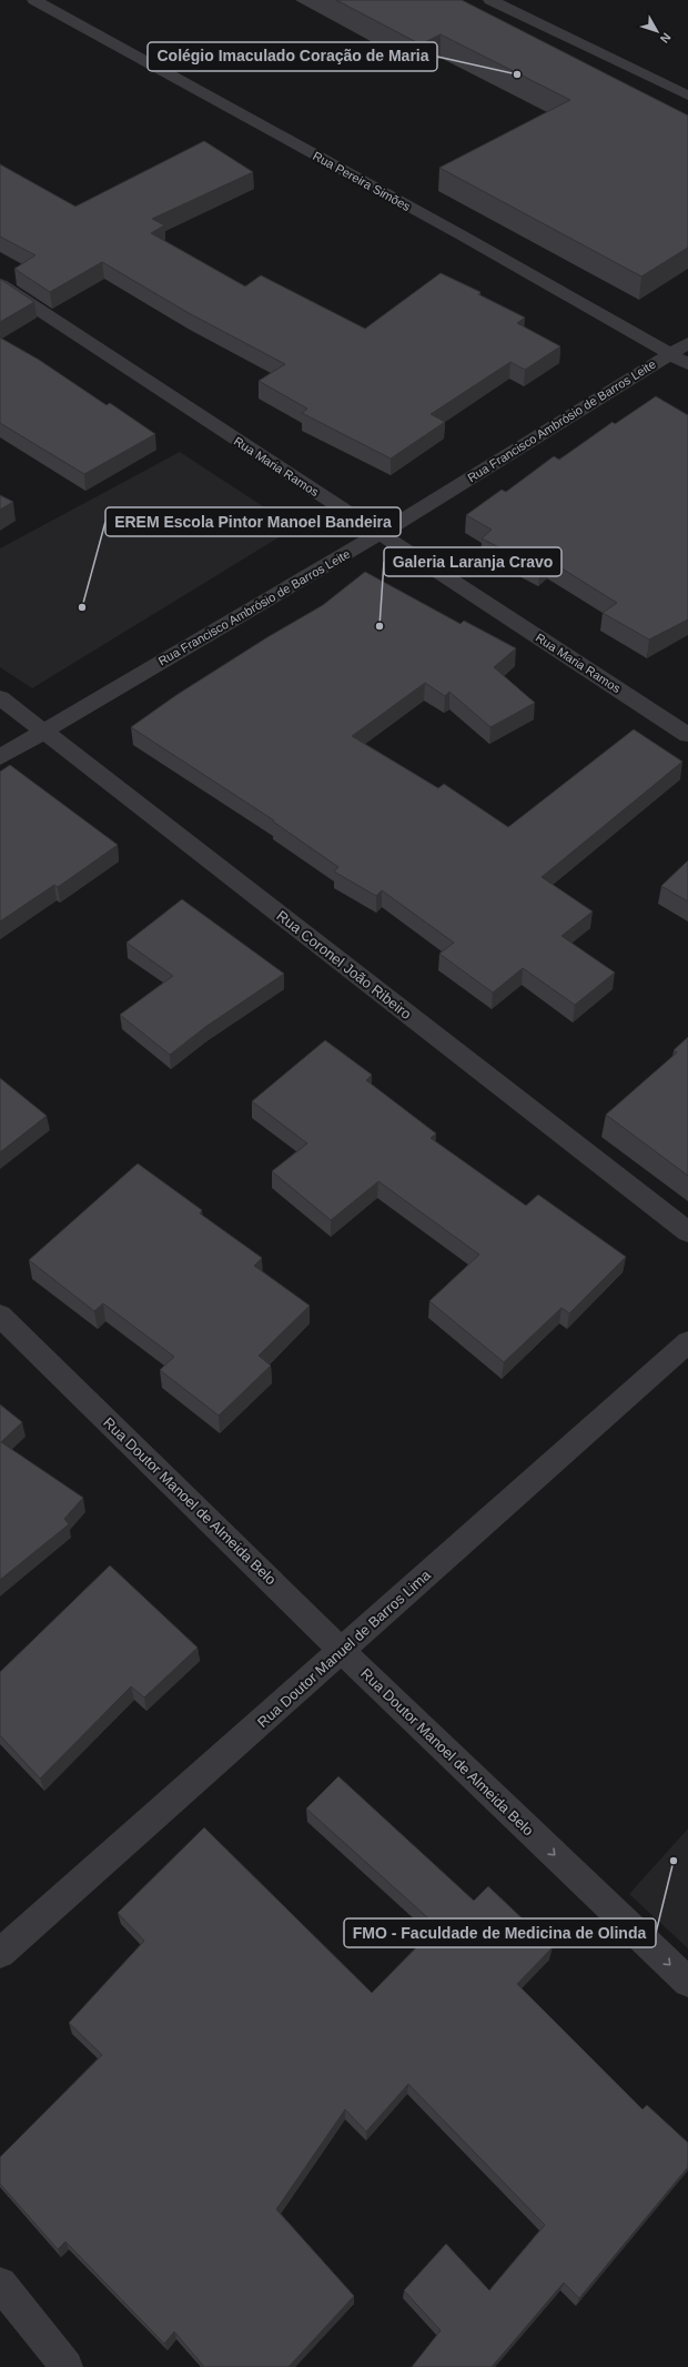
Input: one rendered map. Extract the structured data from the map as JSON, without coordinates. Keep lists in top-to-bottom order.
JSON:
{
  "streets": {
    "street": [
      "Rua Pereira Simões",
      "Rua Francisco Ambrósio de Barros Leite",
      "Rua Maria Ramos",
      "Rua Coronel João Ribeiro",
      "Rua Doutor Manoel de Almeida Belo",
      "Rua Doutor Manuel de Barros Lima"
    ]
  },
  "crossings": [
    ["Rua Pereira Simões", "Rua Francisco Ambrósio de Barros Leite"],
    ["Rua Francisco Ambrósio de Barros Leite", "Rua Maria Ramos"],
    ["Rua Francisco Ambrósio de Barros Leite", "Rua Coronel João Ribeiro"],
    ["Rua Doutor Manoel de Almeida Belo", "Rua Doutor Manuel de Barros Lima"]
  ],
  "one_way": ["Rua Doutor Manoel de Almeida Belo"],
  "places": [
    "Colégio Imaculado Coração de Maria",
    "EREM Escola Pintor Manoel Bandeira",
    "Galeria Laranja Cravo",
    "FMO - Faculdade de Medicina de Olinda"
  ],
  "north": "bottom right"
}
